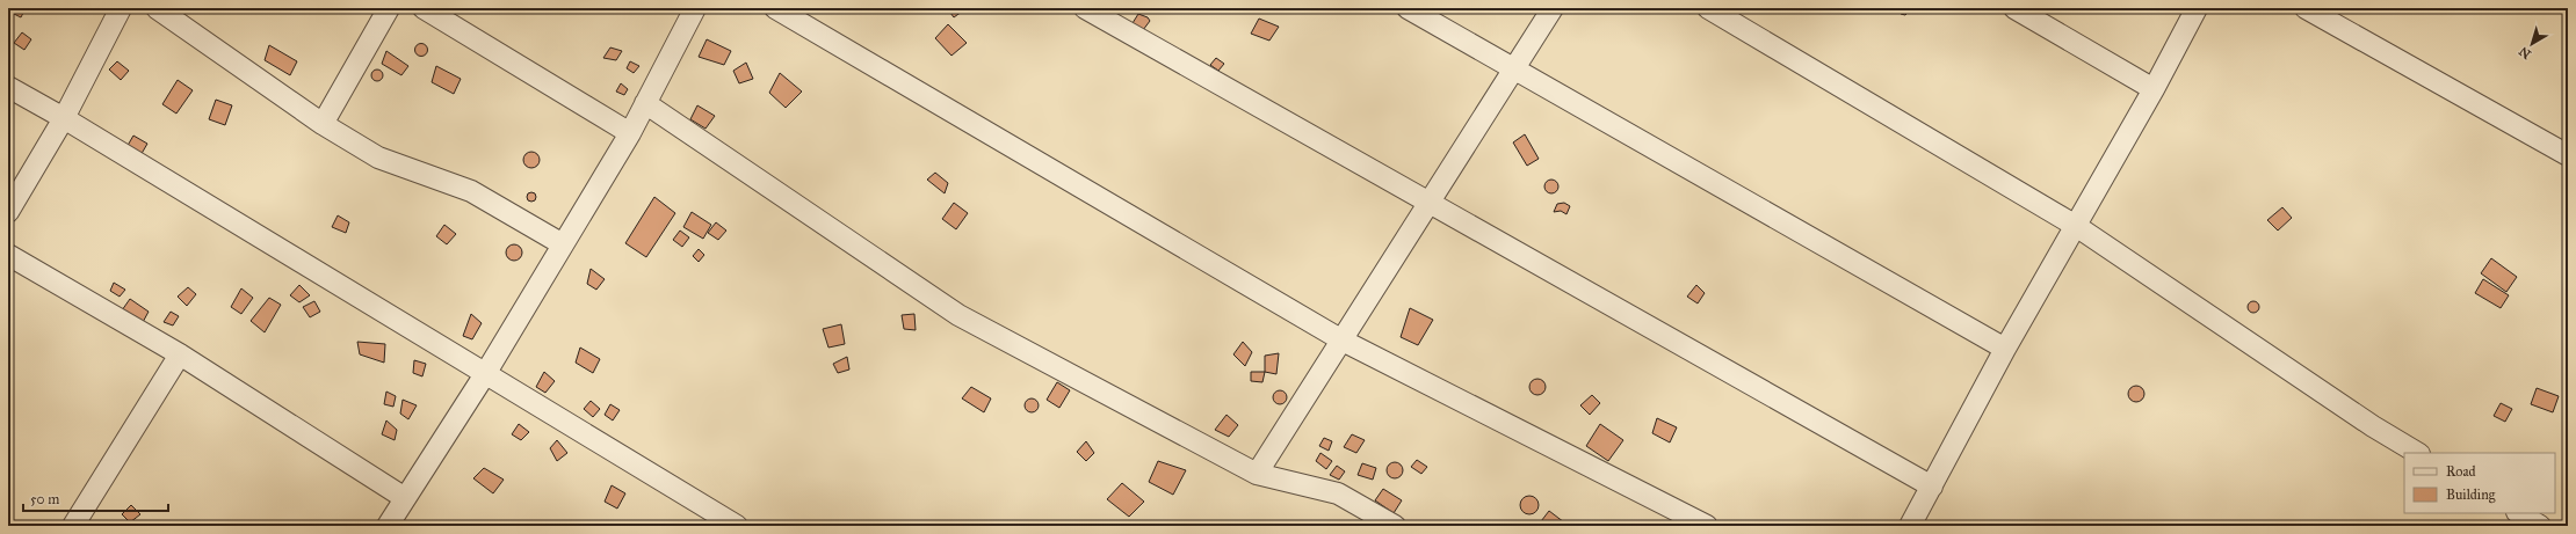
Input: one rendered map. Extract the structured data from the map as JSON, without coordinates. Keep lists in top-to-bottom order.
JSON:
{
  "legend": ["Road", "Building"],
  "scale_bar": "50 m",
  "north": "bottom left"
}
